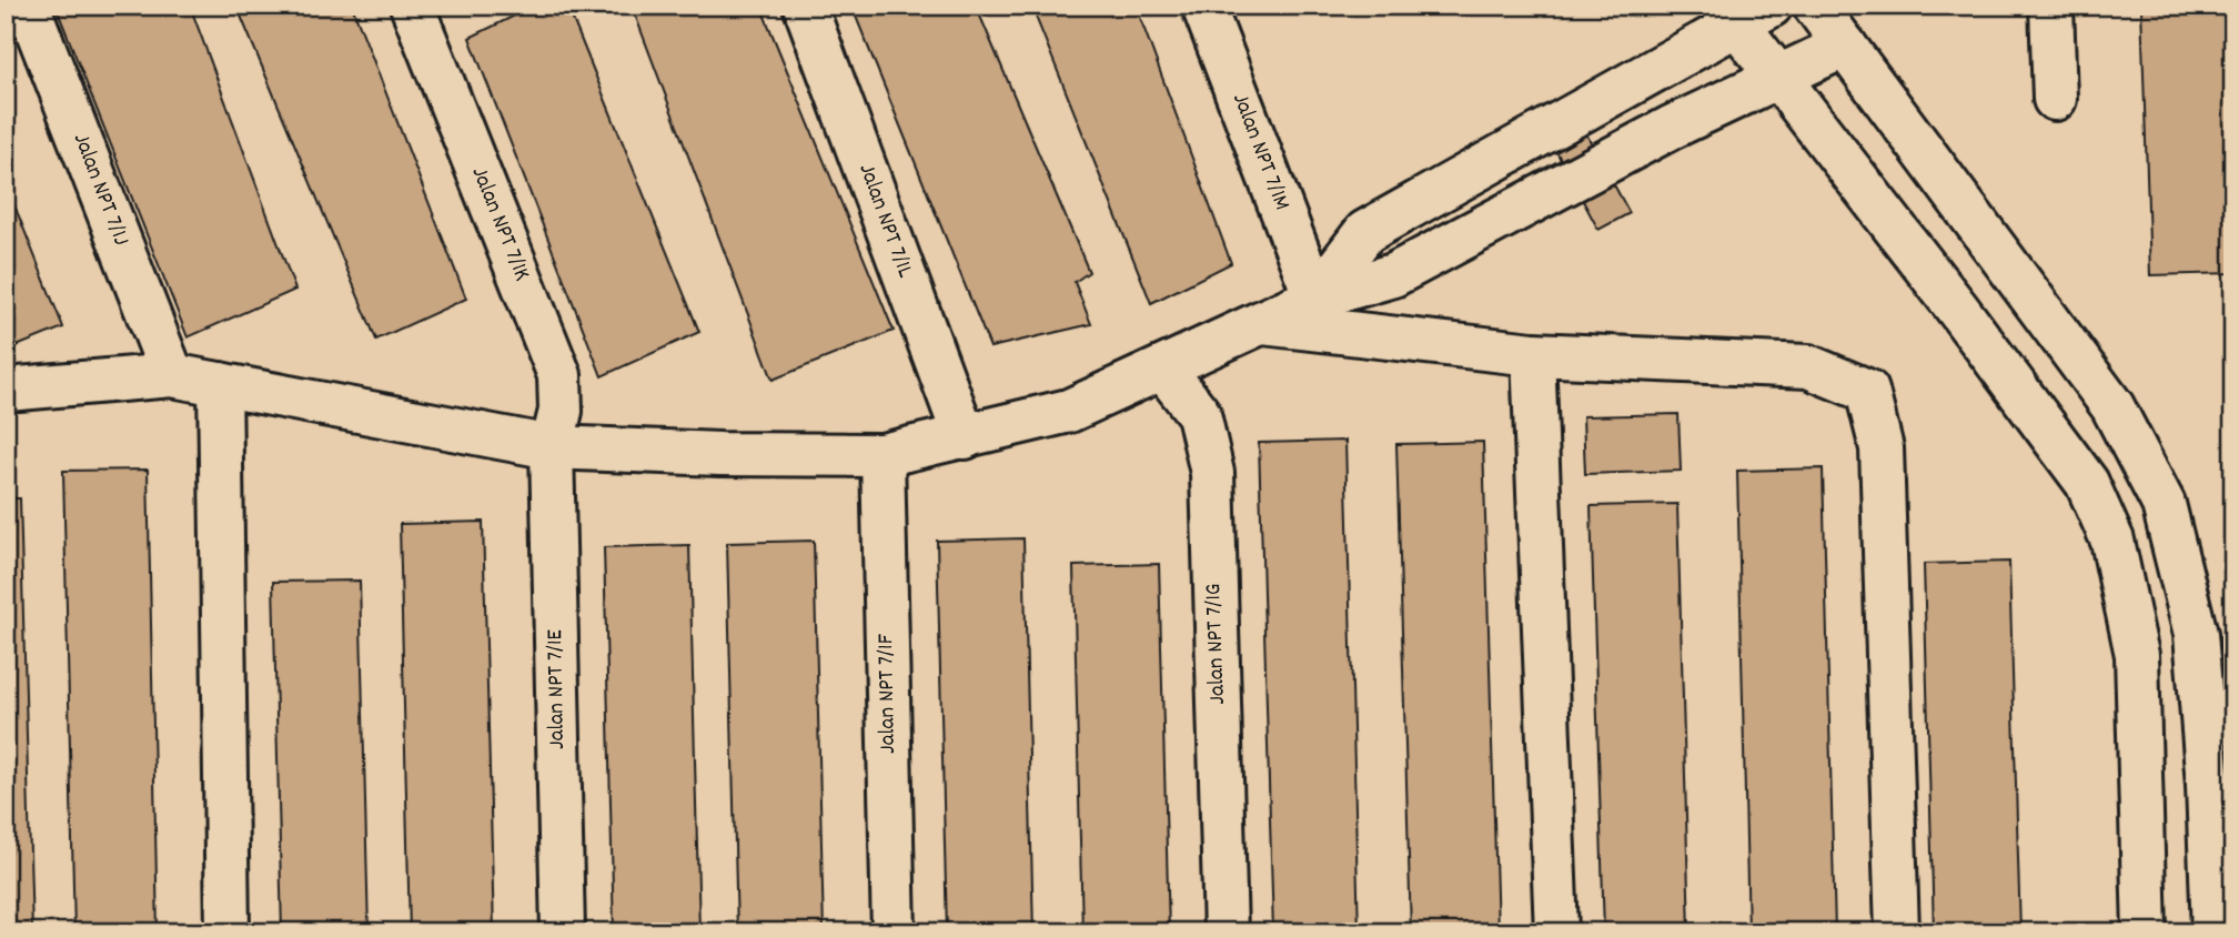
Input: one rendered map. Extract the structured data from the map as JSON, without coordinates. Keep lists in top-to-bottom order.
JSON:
{
  "streets": {
    "street": [
      "Jalan NPT 7/1M",
      "Jalan NPT 7/1J",
      "Jalan NPT 7/1L",
      "Jalan NPT 7/1K",
      "Jalan NPT 7/1G",
      "Jalan NPT 7/1E",
      "Jalan NPT 7/1F"
    ]
  },
  "crossings": [
    ["Jalan NPT 7/1K", "Jalan NPT 7/1E"]
  ]
}
